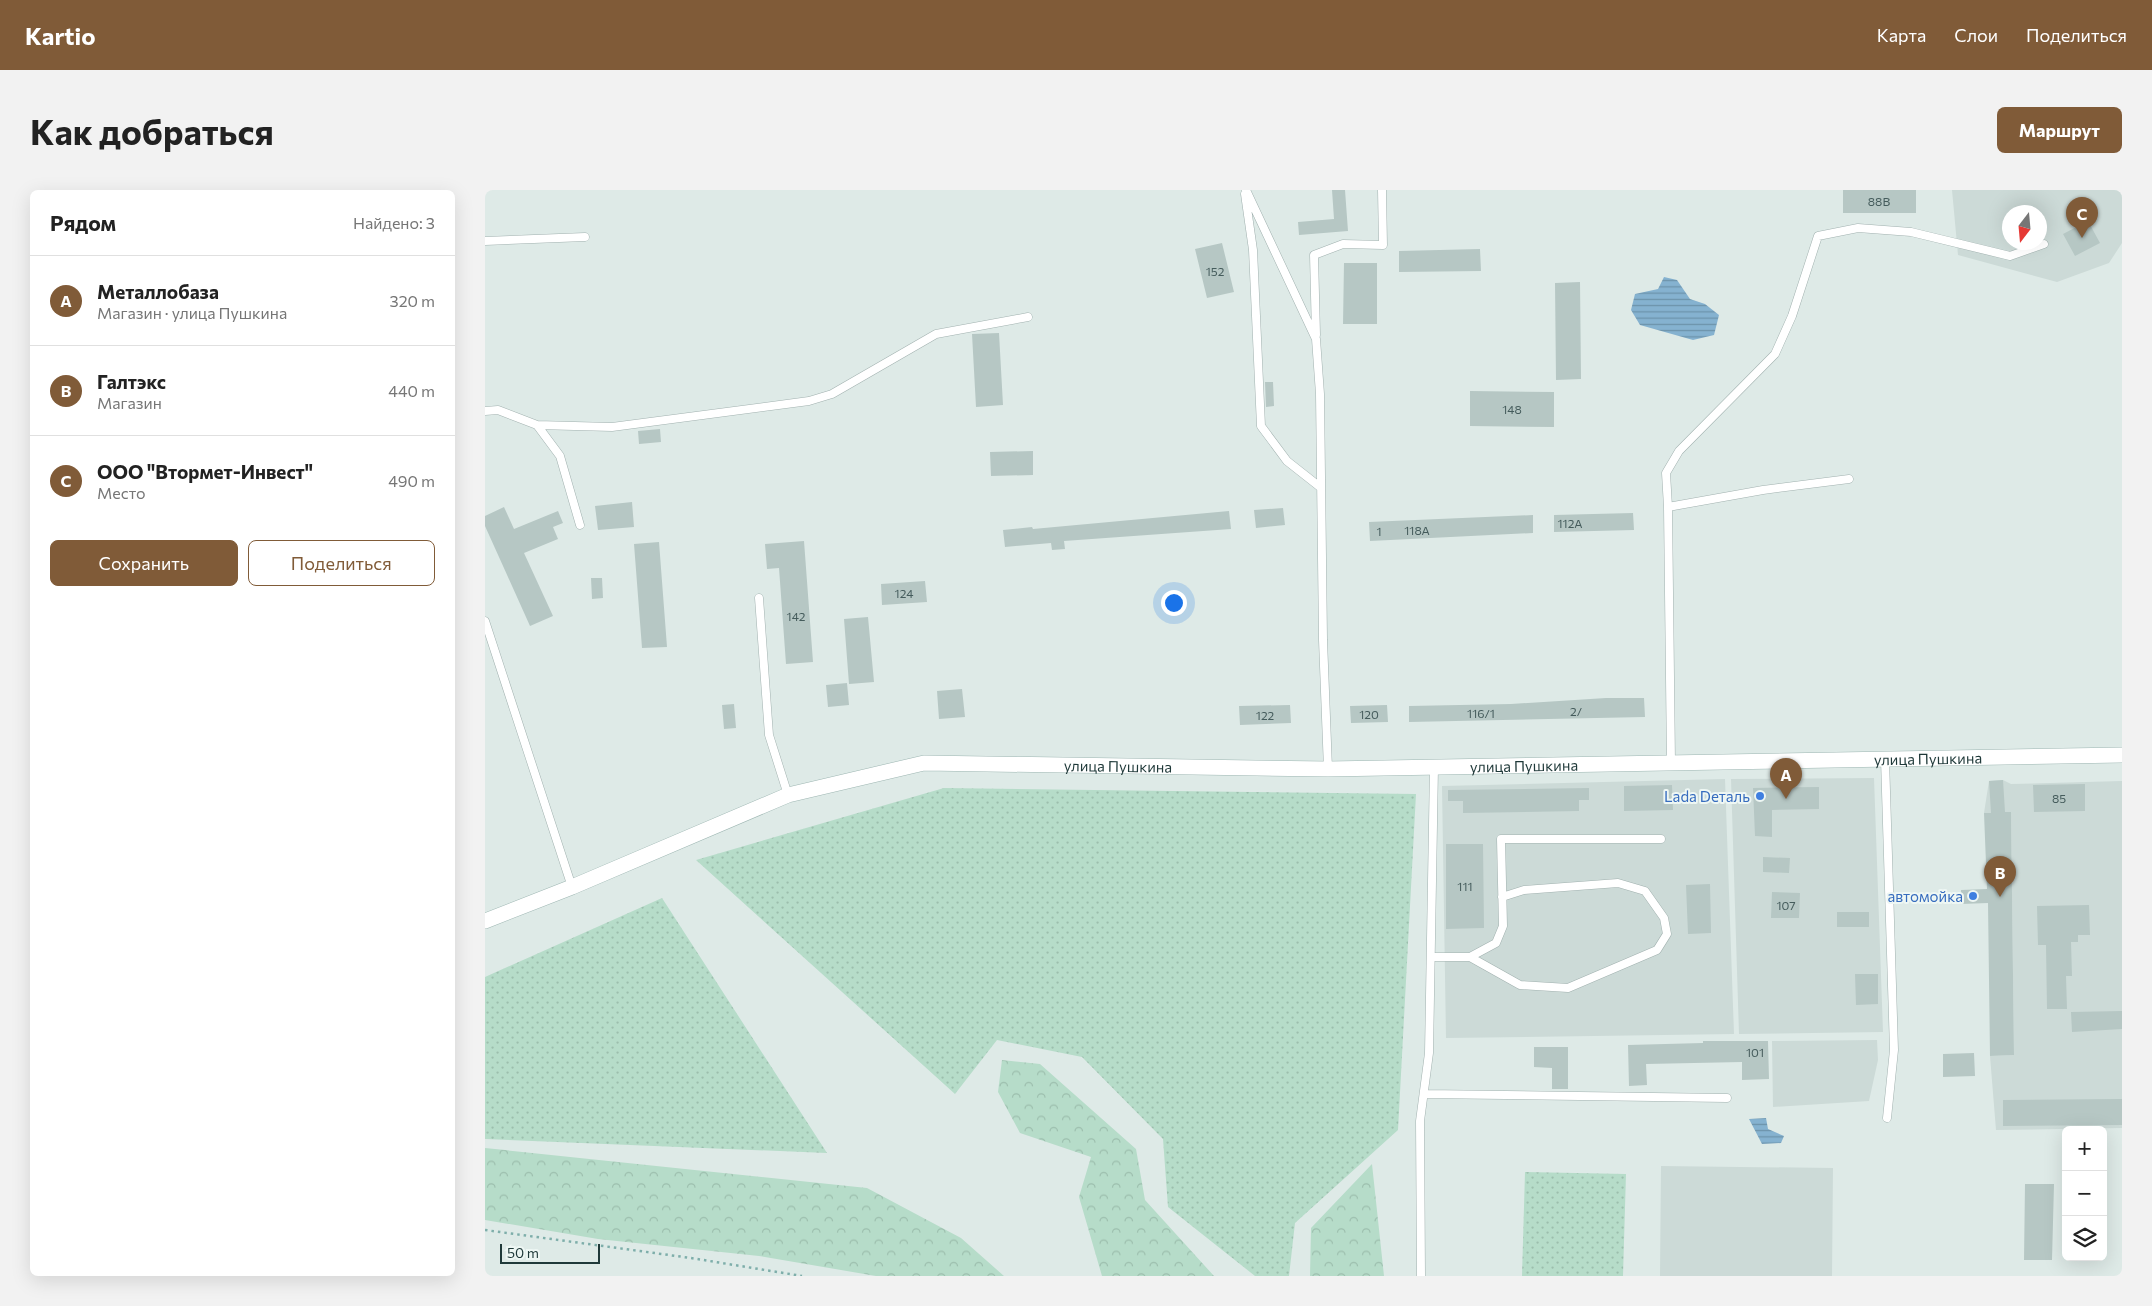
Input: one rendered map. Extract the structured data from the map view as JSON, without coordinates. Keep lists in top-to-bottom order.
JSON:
{
  "streets": {
    "main road": ["улица Пушкина"]
  },
  "places": ["Lada Dеталь", "автомойка"],
  "house_numbers": [
    "88В",
    "152",
    "148",
    "112А",
    "118А",
    "1",
    "124",
    "142",
    "2/",
    "116/1",
    "120",
    "122",
    "85",
    "111",
    "107",
    "101"
  ],
  "scale_bar": "50 m",
  "north": "bottom",
  "page": {
    "header": "Kartio",
    "nav": ["Карта", "Слои", "Поделиться"],
    "buttons": [
      "Маршрут",
      ["Сохранить", "Поделиться"]
    ],
    "title": "Как добраться",
    "heading": ["Рядом", "Найдено: 3"],
    "pins": ["C", "A", "B"],
    "list": [
      {
        "mark": "A",
        "name": "Металлобаза",
        "note": "Магазин · улица Пушкина",
        "value": "320 m"
      },
      {
        "mark": "B",
        "name": "Галтэкс",
        "note": "Магазин",
        "value": "440 m"
      },
      {
        "mark": "C",
        "name": "ООО \"Втормет-Инвест\"",
        "note": "Место",
        "value": "490 m"
      }
    ],
    "map_buttons": ["+", "−"],
    "scale": "50 m"
  }
}
